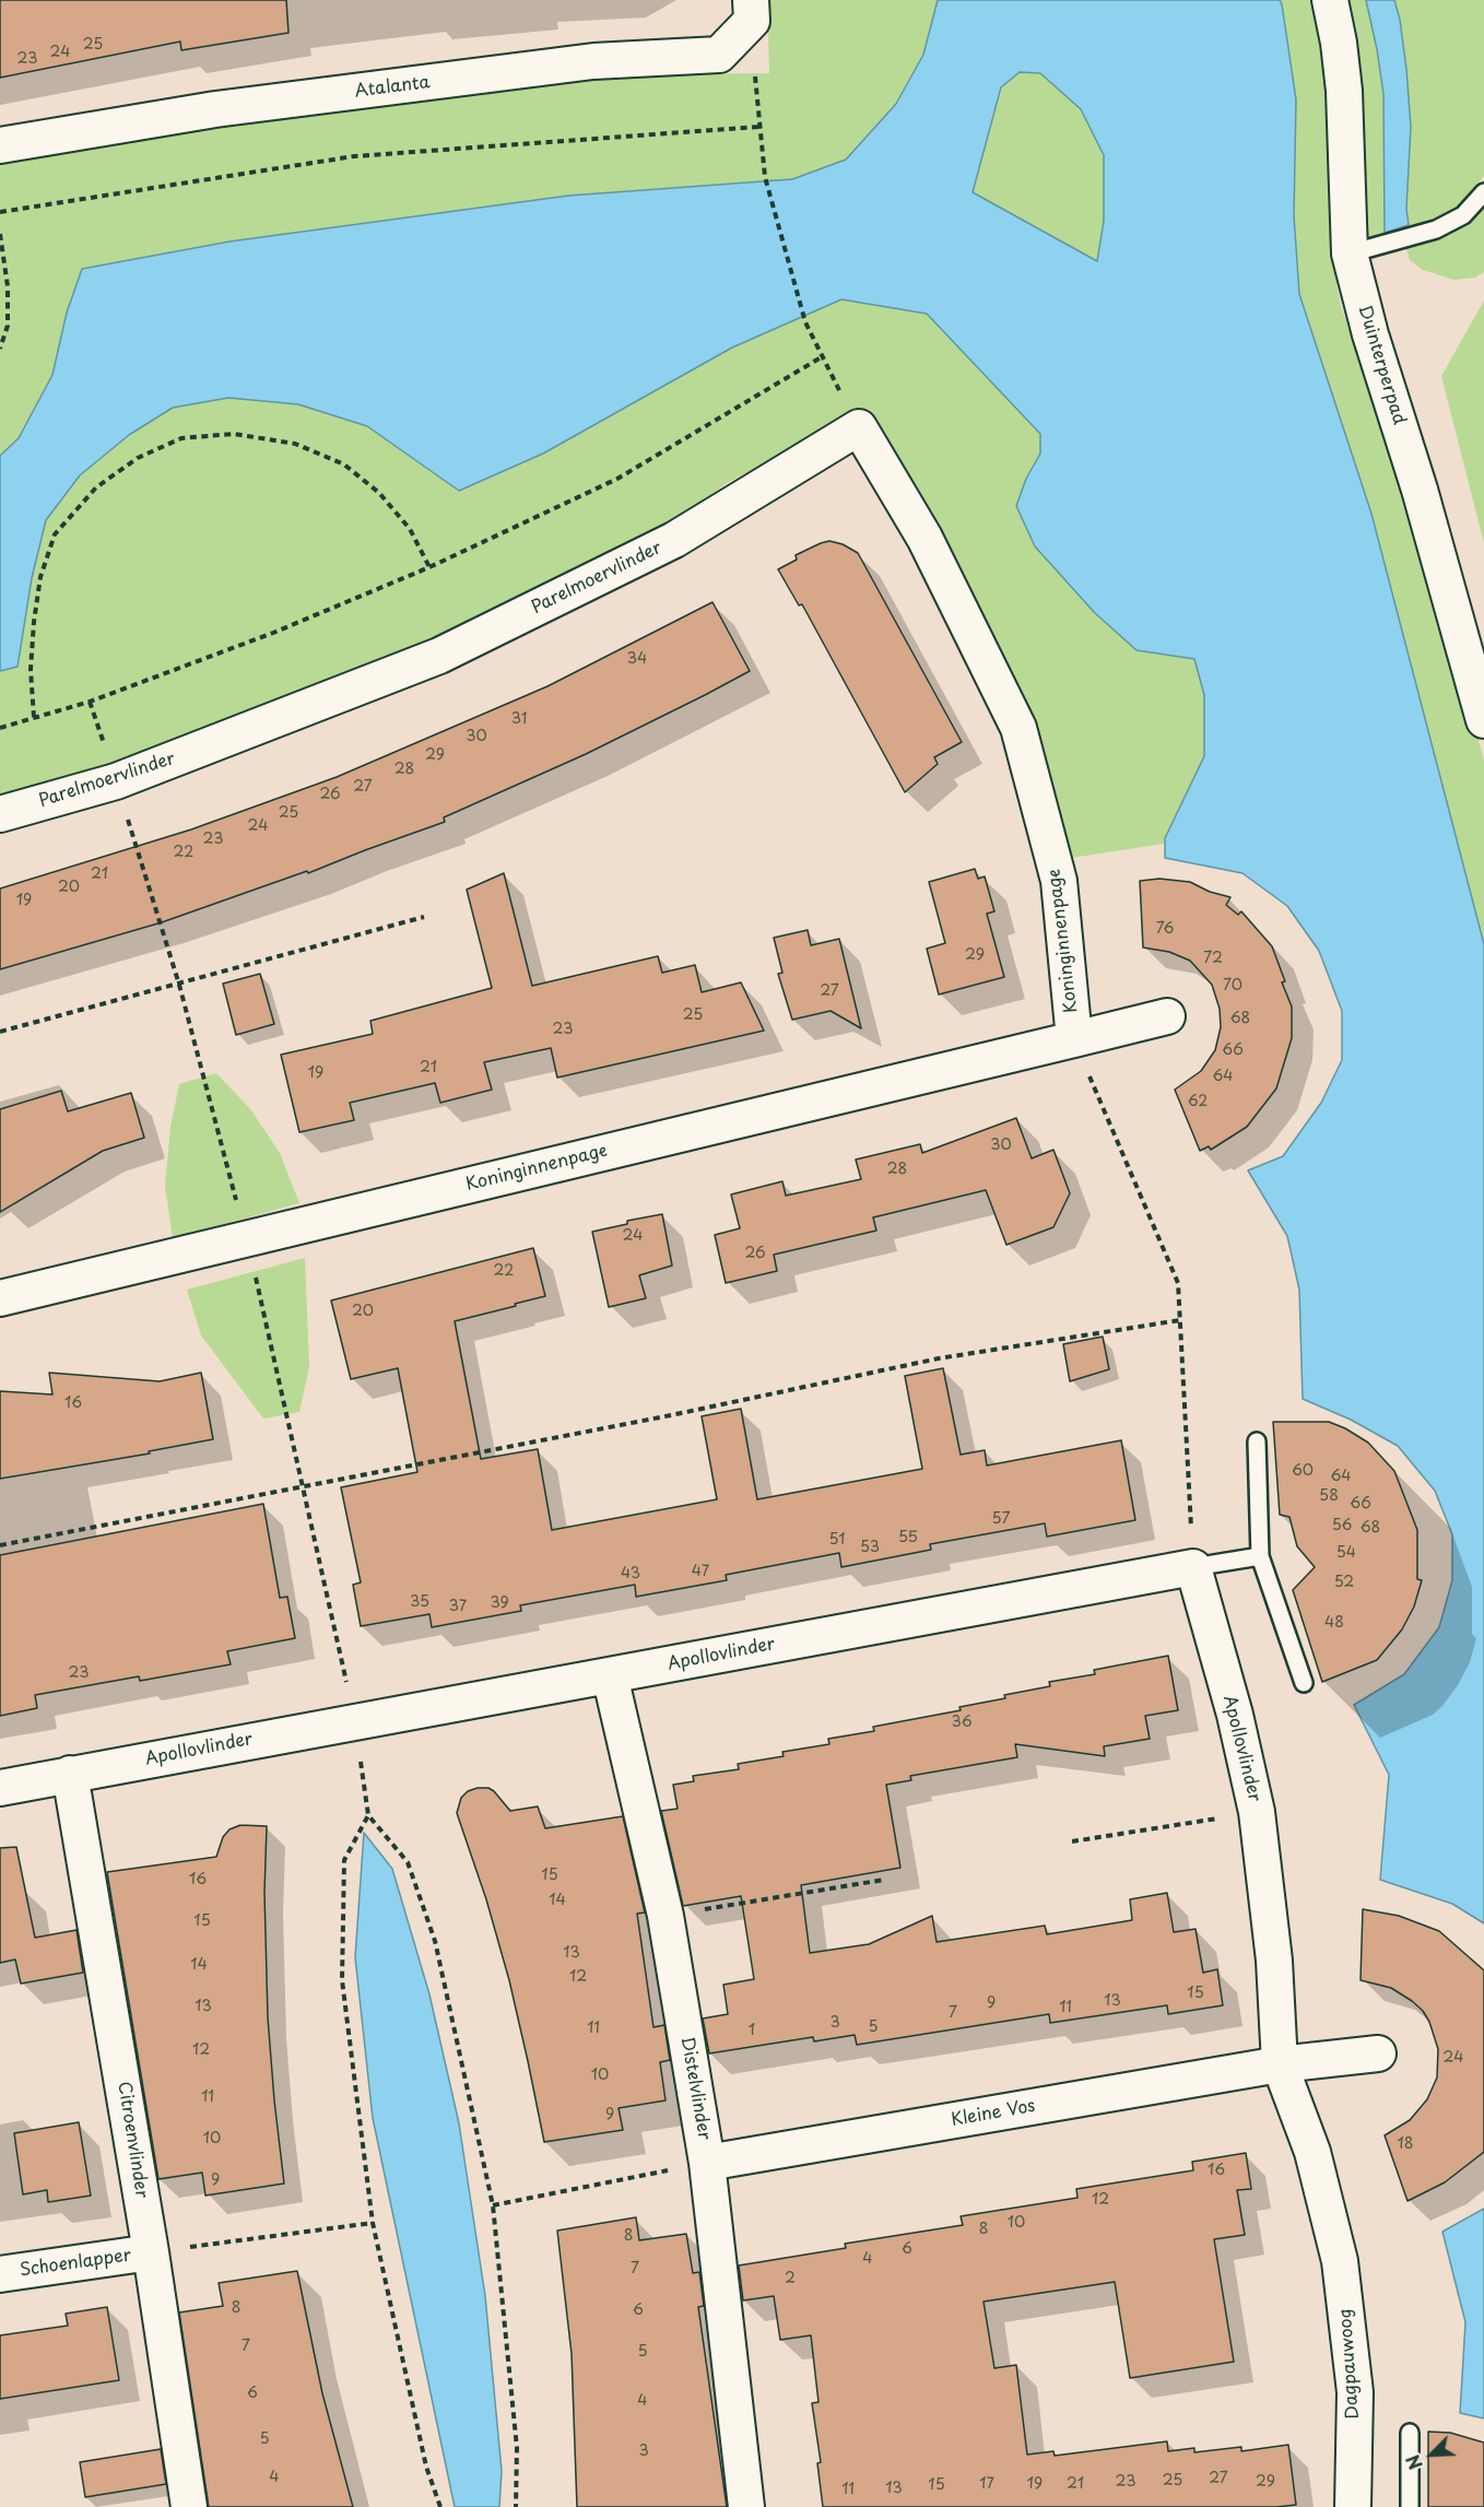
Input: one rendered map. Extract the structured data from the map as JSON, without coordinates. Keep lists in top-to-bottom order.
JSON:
{
  "streets": {
    "street": [
      "Atalanta",
      "Duinterperpad",
      "Parelmoervlinder",
      "Koninginnenpage",
      "Apollovlinder",
      "Distelvlinder",
      "Kleine Vos",
      "Citroenvlinder",
      "Schoenlapper",
      "Dagpauwoog"
    ]
  },
  "crossings": [
    ["Parelmoervlinder", "Koninginnenpage"],
    ["Apollovlinder", "Distelvlinder"],
    ["Apollovlinder", "Citroenvlinder"],
    ["Distelvlinder", "Kleine Vos"],
    ["Kleine Vos", "Dagpauwoog"],
    ["Citroenvlinder", "Schoenlapper"]
  ],
  "house_numbers": [
    "25",
    "24",
    "23",
    "34",
    "31",
    "30",
    "29",
    "28",
    "27",
    "26",
    "25",
    "24",
    "23",
    "22",
    "21",
    "20",
    "19",
    "76",
    "29",
    "72",
    "70",
    "27",
    "25",
    "68",
    "23",
    "66",
    "21",
    "19",
    "64",
    "62",
    "30",
    "28",
    "24",
    "26",
    "22",
    "20",
    "16",
    "60",
    "64",
    "58",
    "66",
    "57",
    "56",
    "68",
    "55",
    "51",
    "53",
    "54",
    "47",
    "43",
    "52",
    "35",
    "39",
    "37",
    "48",
    "23",
    "36",
    "15",
    "16",
    "14",
    "15",
    "13",
    "14",
    "12",
    "15",
    "13",
    "9",
    "13",
    "11",
    "7",
    "3",
    "5",
    "11",
    "1",
    "12",
    "24",
    "10",
    "11",
    "9",
    "10",
    "18",
    "16",
    "9",
    "12",
    "10",
    "8",
    "8",
    "6",
    "4",
    "7",
    "2",
    "8",
    "6",
    "7",
    "5",
    "6",
    "4",
    "5",
    "3",
    "4",
    "27",
    "25",
    "23",
    "29",
    "17",
    "19",
    "21",
    "15",
    "13",
    "11"
  ],
  "north": "bottom left"
}
